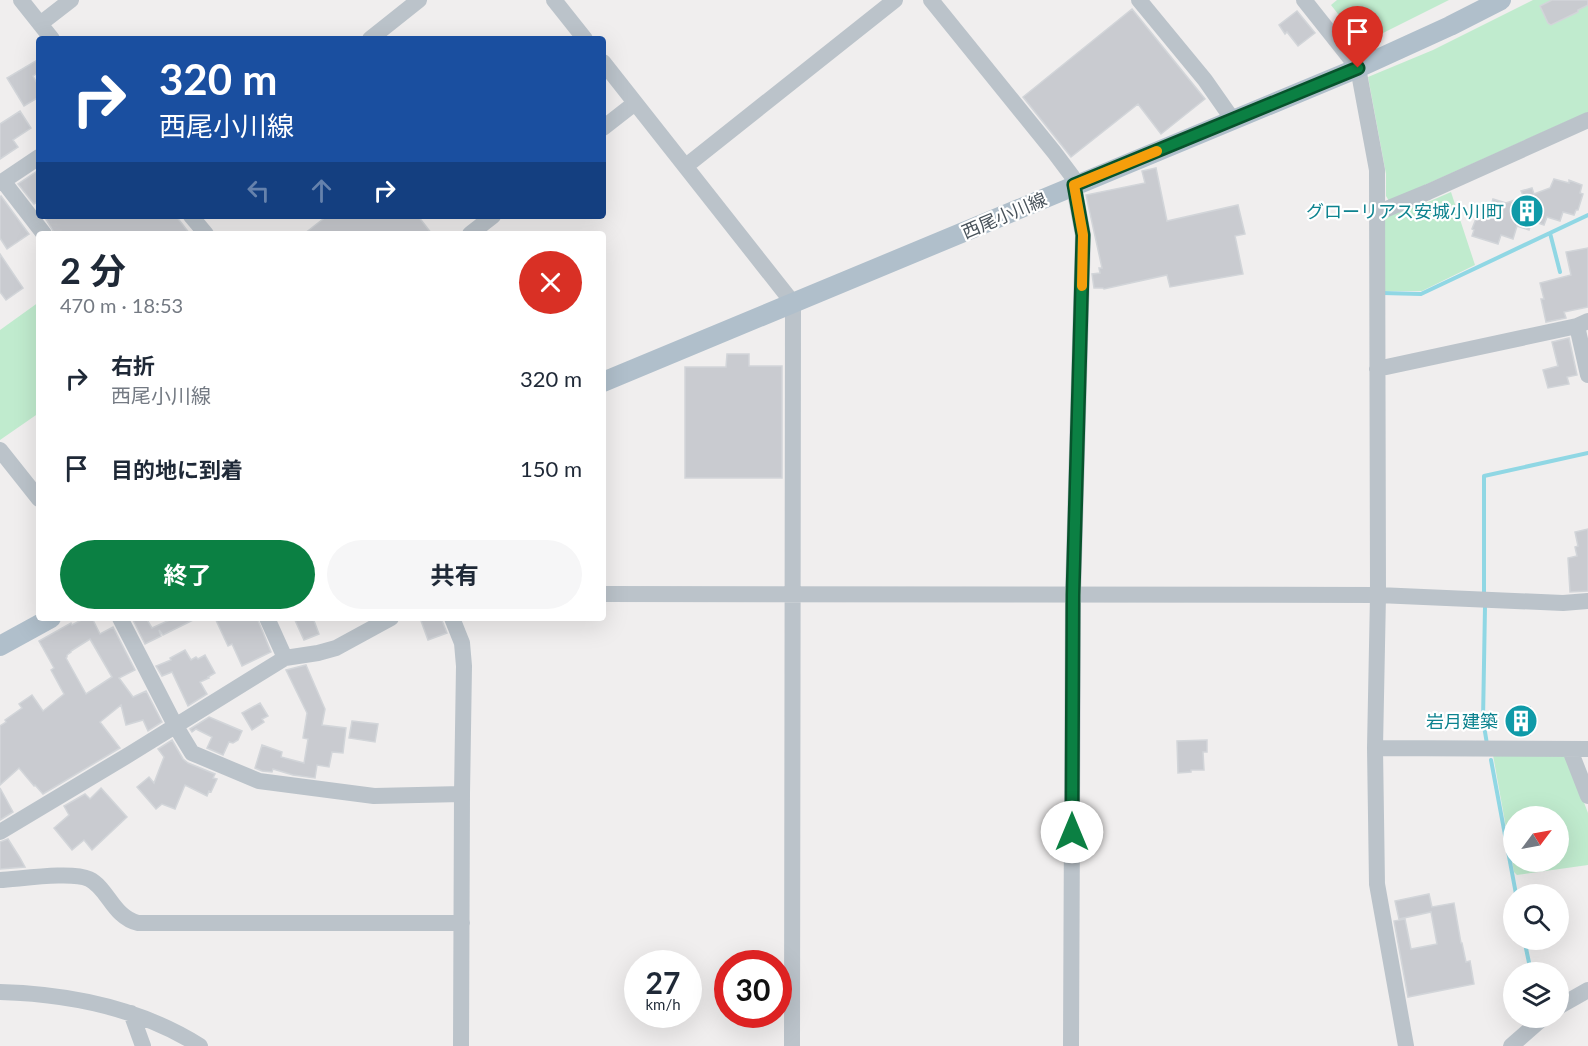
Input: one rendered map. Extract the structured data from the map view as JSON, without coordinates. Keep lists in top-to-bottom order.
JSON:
{
  "streets": {
    "main road": ["西尾小川線"]
  },
  "places": {
    "building": ["グローリアス安城小川町", "岩月建築"]
  },
  "north": "top right",
  "page": {
    "turn": ["320 m", "西尾小川線"],
    "heading": ["2 分", "470 m · 18:53"],
    "list": [
      {
        "name": "右折",
        "note": "西尾小川線",
        "value": "320 m"
      },
      {
        "name": "目的地に到着",
        "value": "150 m"
      }
    ],
    "buttons": ["終了", "共有"],
    "speed": "27 km/h",
    "limit": "30"
  }
}
